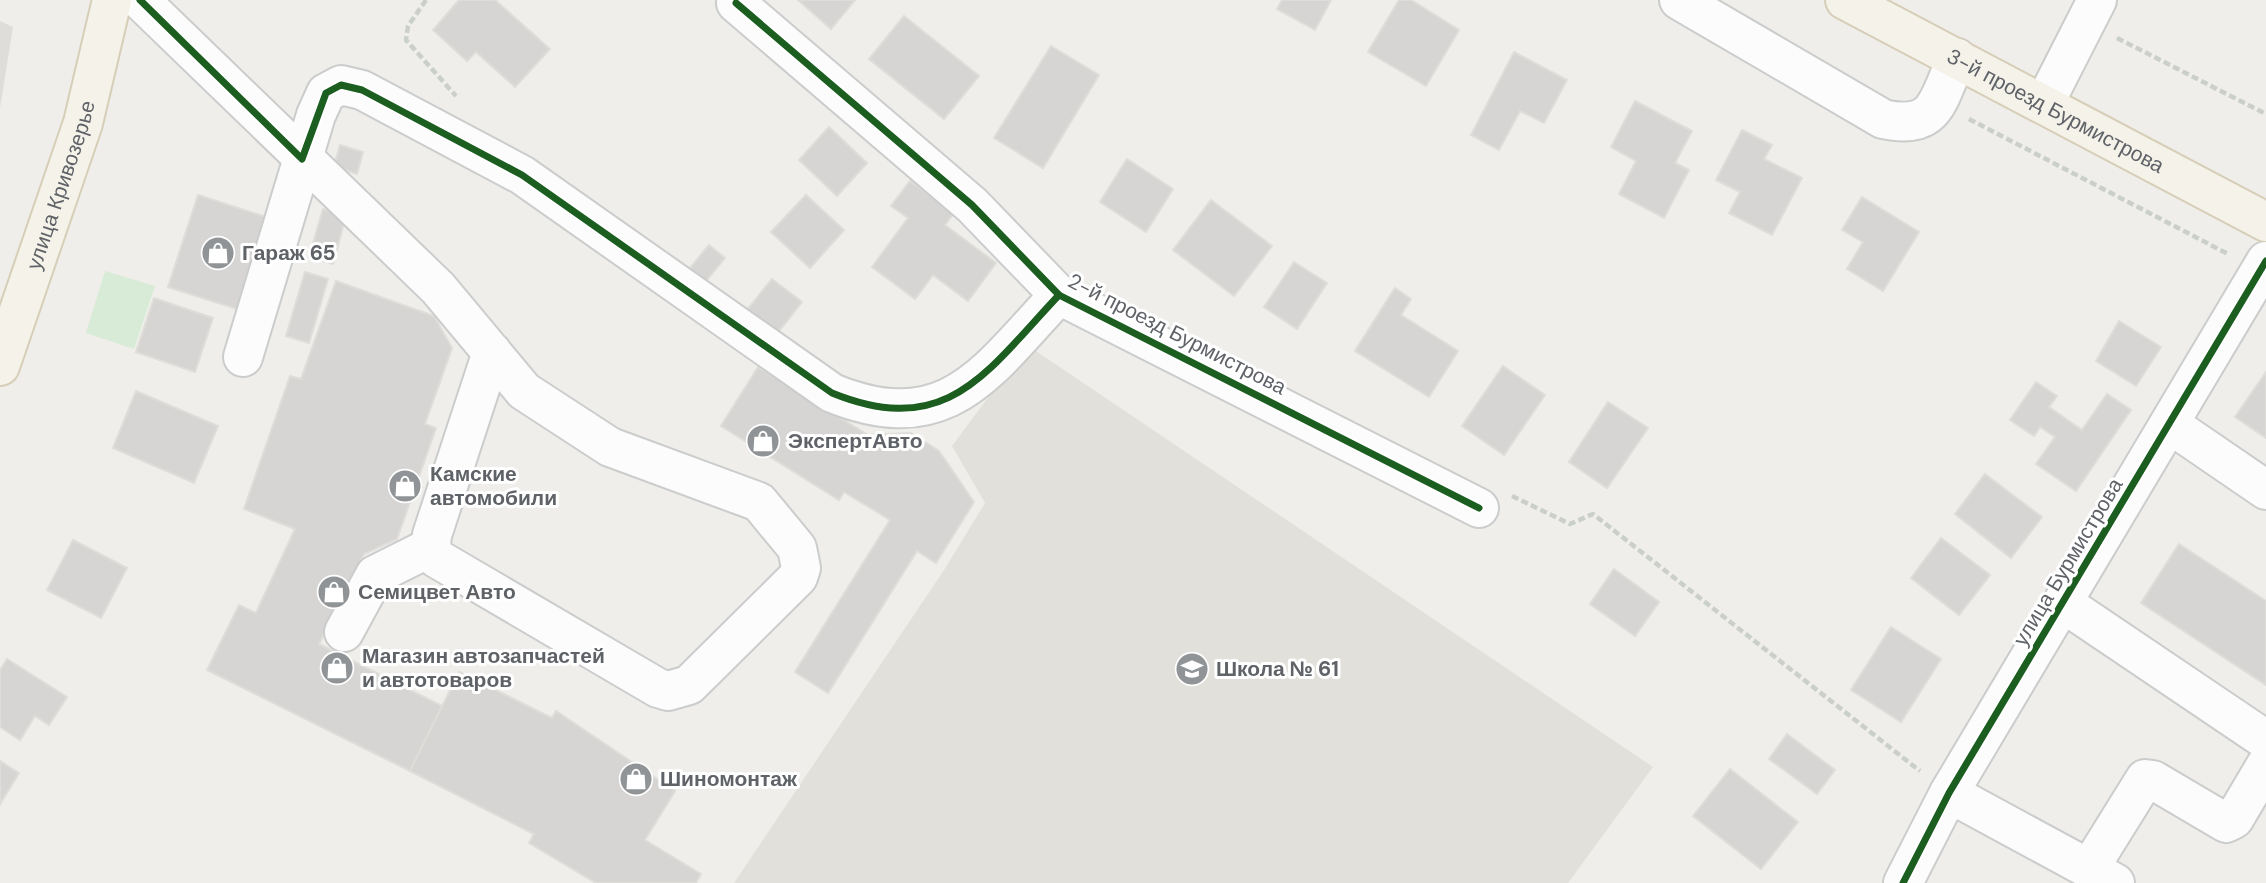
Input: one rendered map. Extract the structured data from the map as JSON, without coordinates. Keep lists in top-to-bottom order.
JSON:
{
  "streets": {
    "main road": ["3-й проезд Бурмистрова", "улица Кривозерье"],
    "street": ["2-й проезд Бурмистрова", "улица Бурмистрова"]
  },
  "places": {
    "shop": [
      "Гараж 65",
      "ЭкспертАвто",
      "Камские автомобили",
      "Семицвет Авто",
      "Магазин автозапчастей и автотоваров",
      "Шиномонтаж"
    ],
    "school or university": ["Школа № 61"]
  }
}
